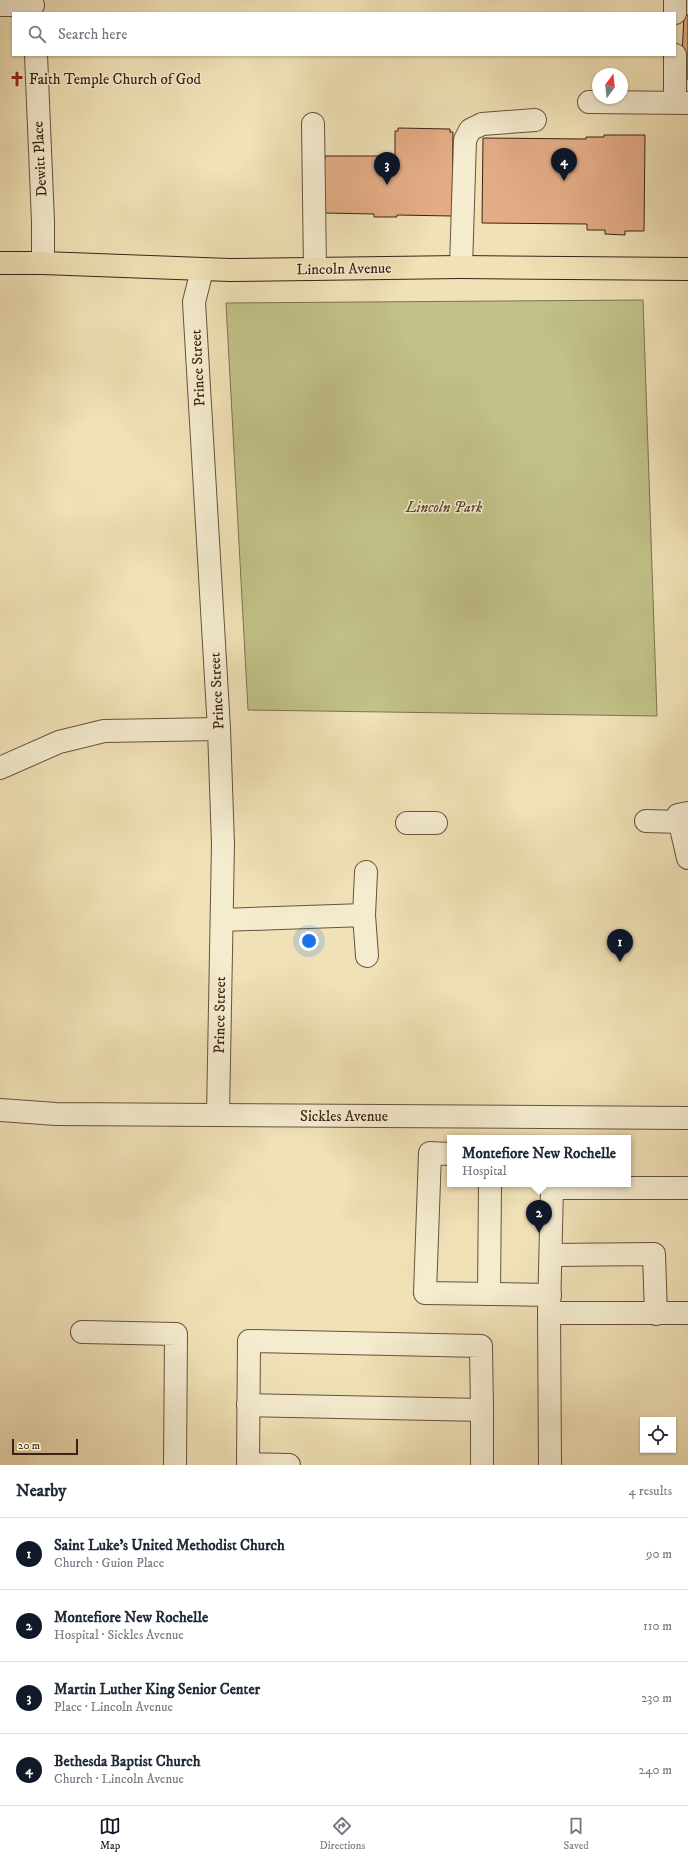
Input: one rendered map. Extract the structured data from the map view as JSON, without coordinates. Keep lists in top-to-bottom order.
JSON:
{
  "streets": {
    "main road": ["Lincoln Avenue"],
    "street": ["Dewitt Place", "Prince Street", "Sickles Avenue"]
  },
  "crossings": [
    ["Dewitt Place", "Lincoln Avenue"],
    ["Lincoln Avenue", "Prince Street"],
    ["Prince Street", "Sickles Avenue"]
  ],
  "parks": ["Lincoln Park"],
  "places": {
    "church": ["Faith Temple Church of God"]
  },
  "scale_bar": "20 m",
  "north": "top",
  "page": {
    "search": "Search here",
    "pins": [
      "4",
      "3",
      "1",
      "2"
    ],
    "popup": ["Montefiore New Rochelle", "Hospital"],
    "scale": "20 m",
    "heading": ["Nearby", "4 results"],
    "list": [
      {
        "mark": "1",
        "name": "Saint Luke's United Methodist Church",
        "note": "Church · Guion Place",
        "value": "90 m"
      },
      {
        "mark": "2",
        "name": "Montefiore New Rochelle",
        "note": "Hospital · Sickles Avenue",
        "value": "110 m"
      },
      {
        "mark": "3",
        "name": "Martin Luther King Senior Center",
        "note": "Place · Lincoln Avenue",
        "value": "230 m"
      },
      {
        "mark": "4",
        "name": "Bethesda Baptist Church",
        "note": "Church · Lincoln Avenue",
        "value": "240 m"
      }
    ],
    "nav": ["Map", "Directions", "Saved"]
  }
}
